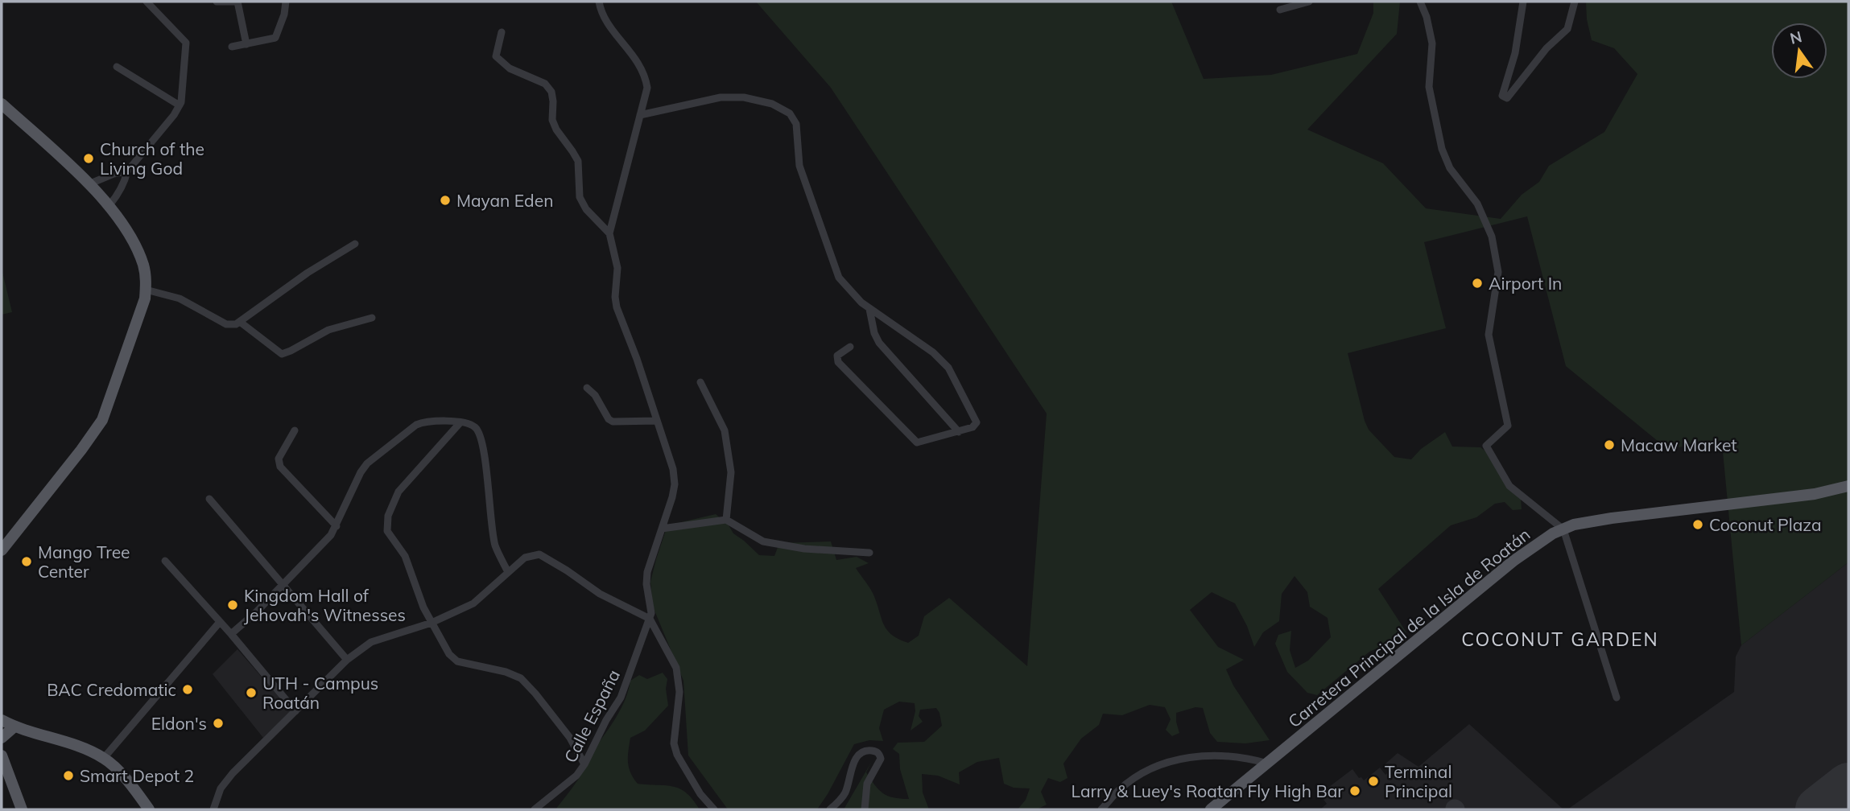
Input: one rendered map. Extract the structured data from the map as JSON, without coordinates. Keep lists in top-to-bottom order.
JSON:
{
  "streets": {
    "main road": ["Carretera Principal de la Isla de Roatán"],
    "street": ["Calle España"]
  },
  "districts": ["COCONUT GARDEN"],
  "places": [
    "Church of the Living God",
    "Mayan Eden",
    "Airport In",
    "Macaw Market",
    "Coconut Plaza",
    "Mango Tree Center",
    "Kingdom Hall of Jehovah's Witnesses",
    "BAC Credomatic",
    "UTH - Campus Roatán",
    "Eldon's",
    "Smart Depot 2",
    "Terminal Principal",
    "Larry & Luey's Roatan Fly High Bar"
  ],
  "north": "top"
}
